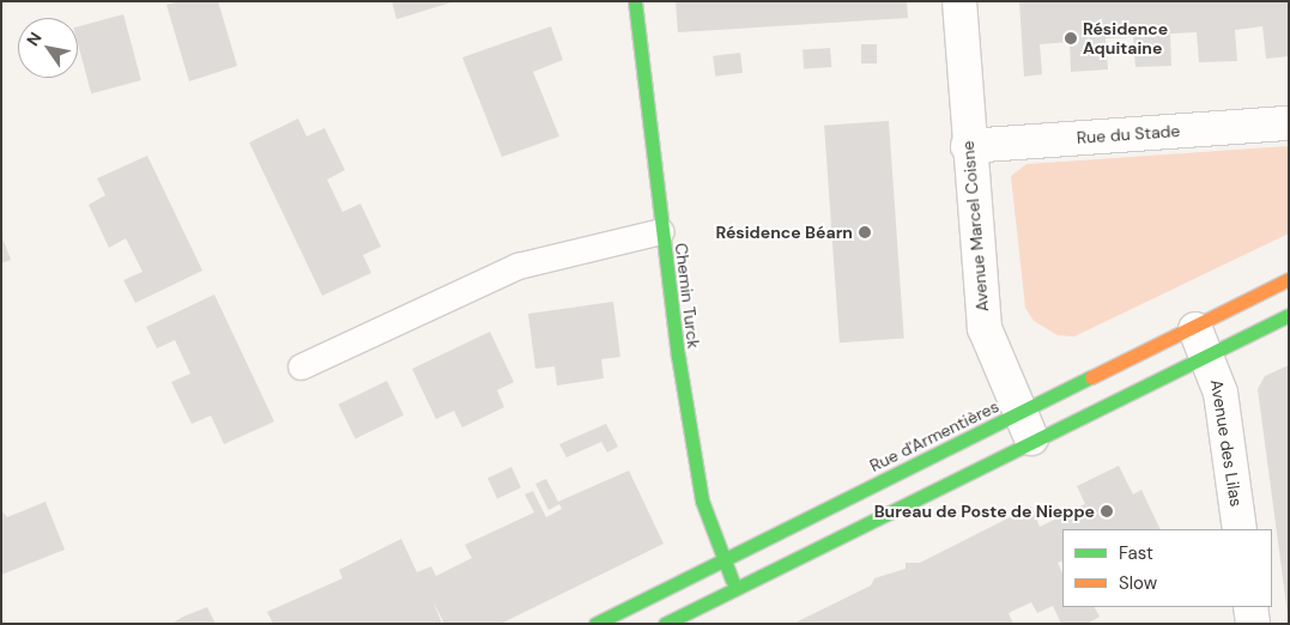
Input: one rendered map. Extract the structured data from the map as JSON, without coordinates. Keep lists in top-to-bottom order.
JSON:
{
  "streets": {
    "main road": ["Chemin Turck", "Rue d'Armentières"],
    "street": ["Rue du Stade", "Avenue Marcel Coisne", "Avenue des Lilas"]
  },
  "crossings": [
    ["Rue du Stade", "Avenue Marcel Coisne"],
    ["Avenue Marcel Coisne", "Rue d'Armentières"],
    ["Chemin Turck", "Rue d'Armentières"],
    ["Rue d'Armentières", "Avenue des Lilas"]
  ],
  "places": ["Résidence Aquitaine", "Résidence Béarn", "Bureau de Poste de Nieppe"],
  "legend": ["Fast", "Slow"],
  "north": "top left"
}
